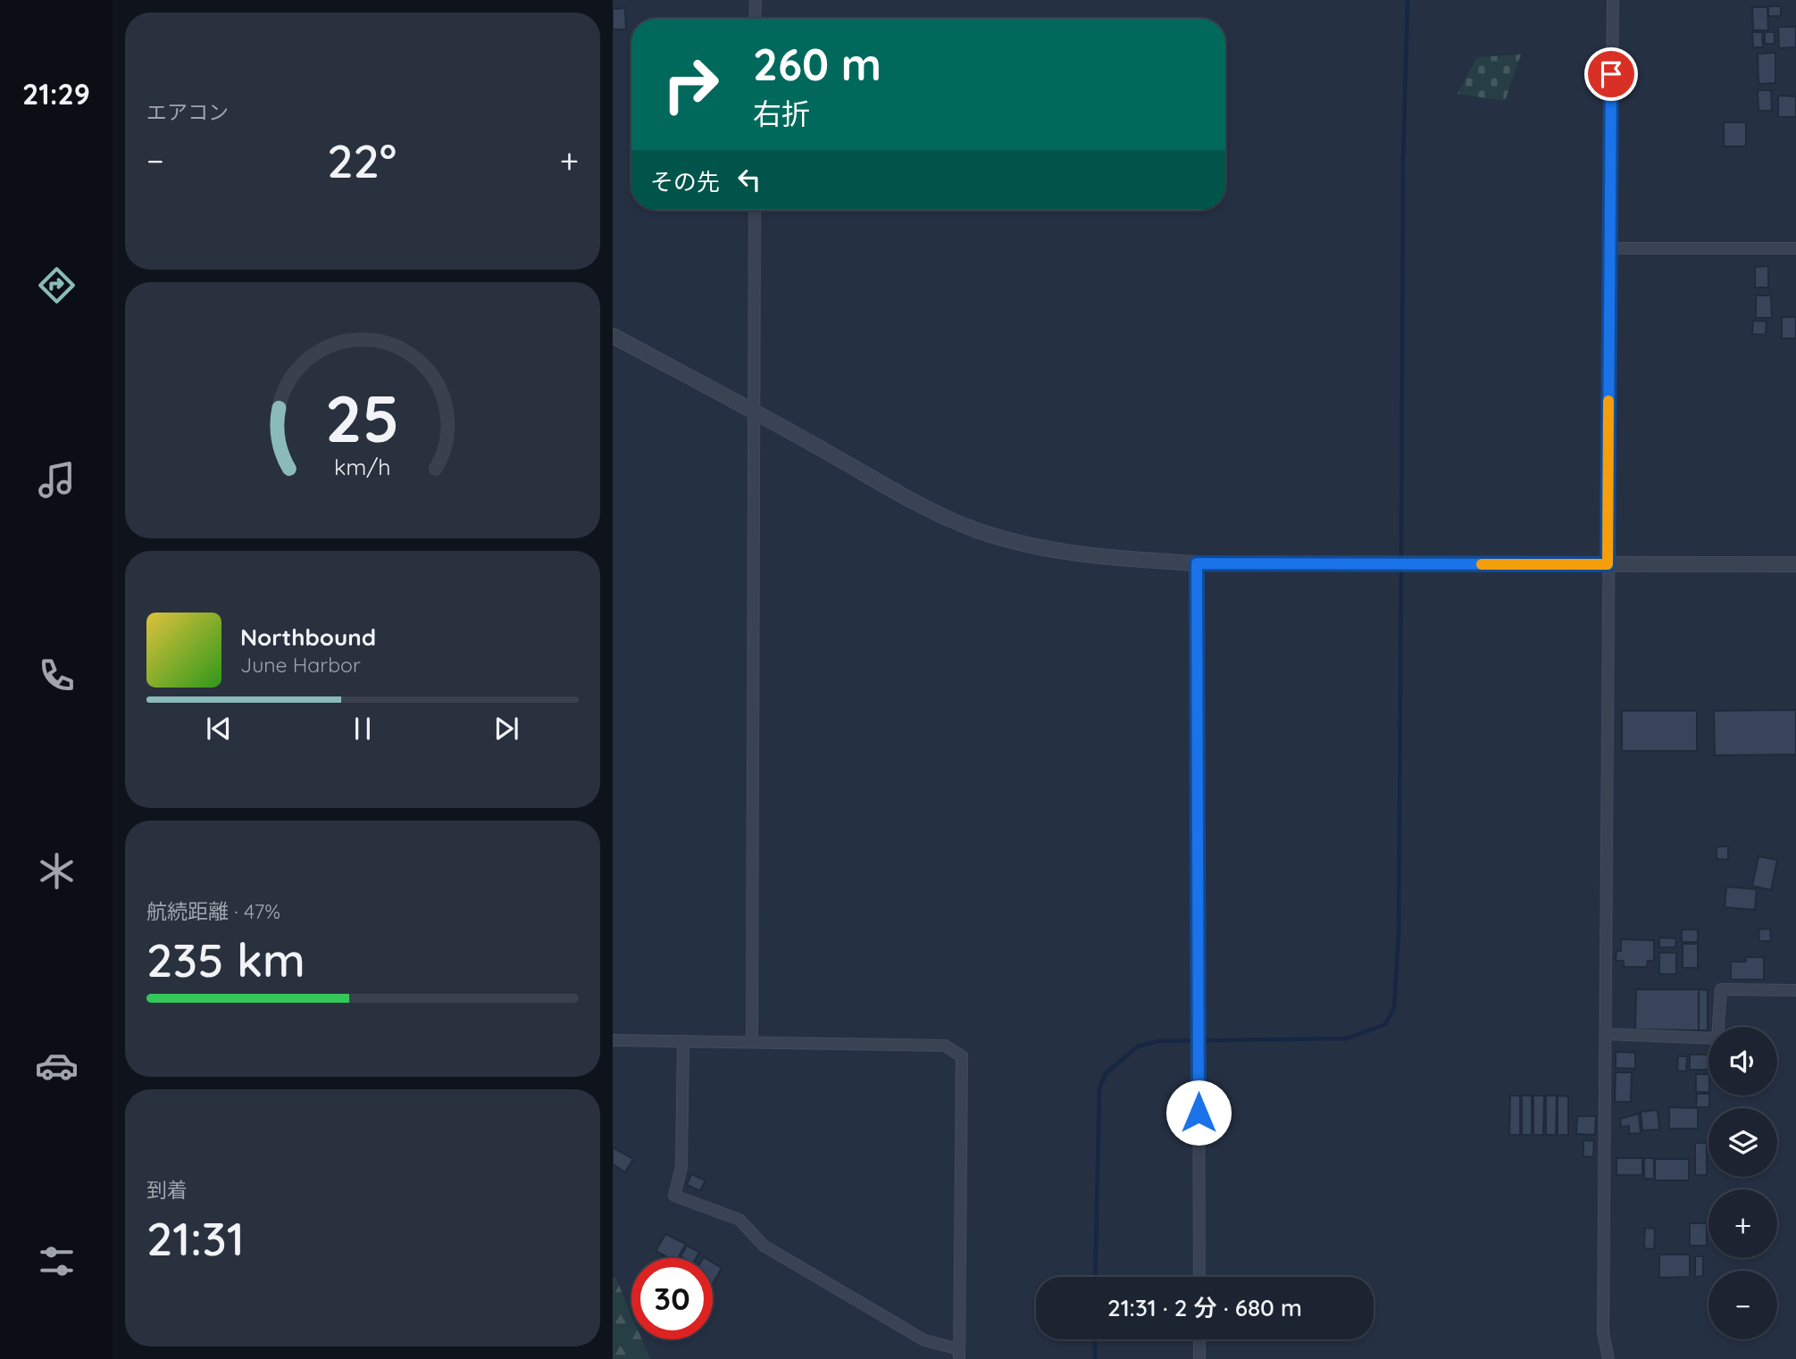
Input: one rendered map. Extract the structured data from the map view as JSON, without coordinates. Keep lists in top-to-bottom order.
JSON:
{
  "page": {
    "tabs": "21:29",
    "tile": [
      "エアコン",
      ["航続距離 · 47%", "235 km"],
      ["到着", "21:31"]
    ],
    "turn": ["260 m", "右折"],
    "heat": ["−", "22°", "+"],
    "then": "その先",
    "song": ["Northbound", "June Harbor"],
    "map_buttons": ["+", "−"],
    "limit": "30",
    "trip": "21:31 · 2 分 · 680 m",
    "gauge": ["25", "km/h"]
  }
}
